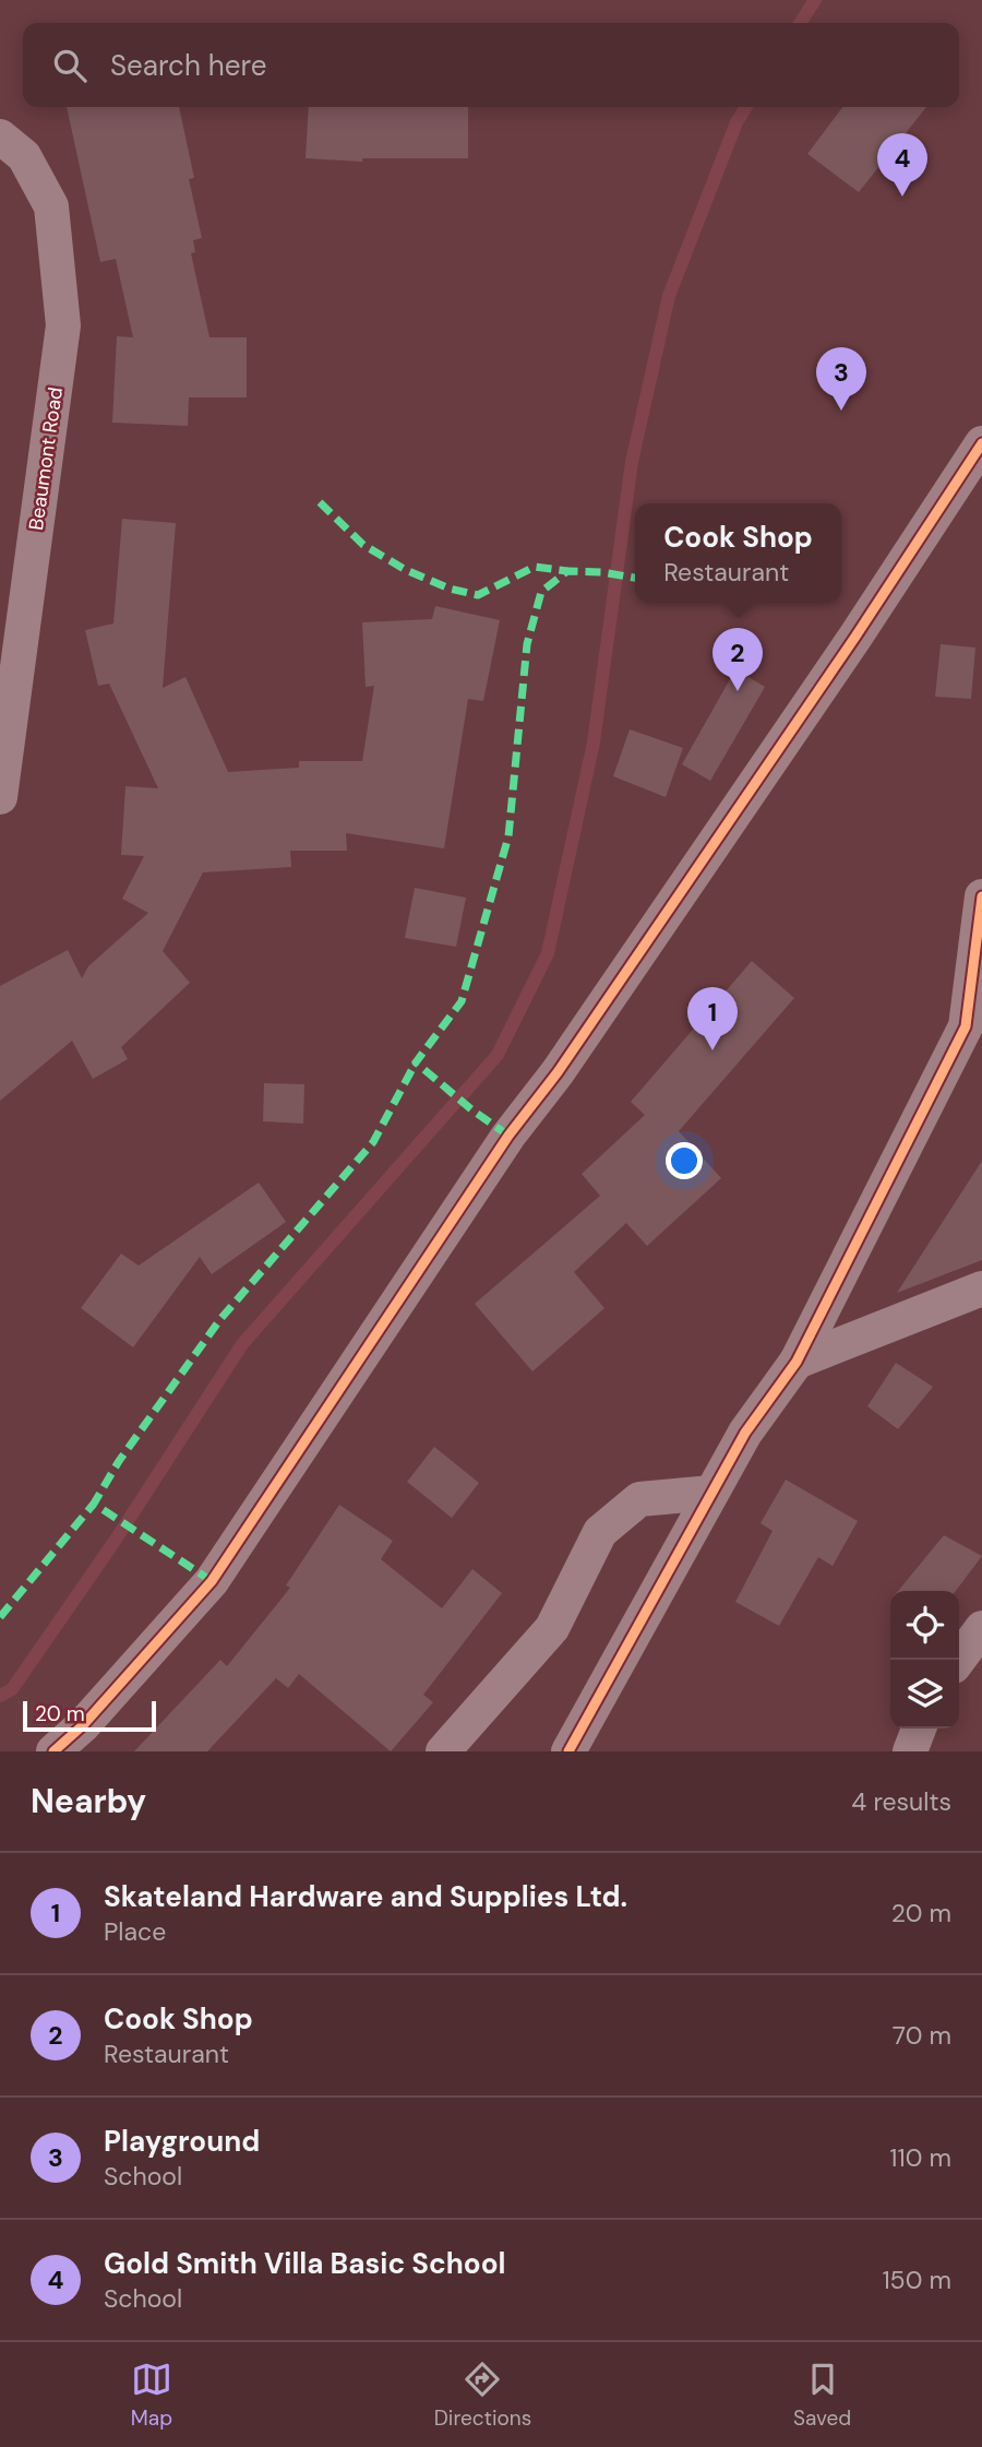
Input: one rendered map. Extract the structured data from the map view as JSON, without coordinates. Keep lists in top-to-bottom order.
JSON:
{
  "streets": {
    "street": ["Beaumont Road"]
  },
  "scale_bar": "20 m",
  "page": {
    "search": "Search here",
    "pins": [
      "4",
      "3",
      "2",
      "1"
    ],
    "popup": ["Cook Shop", "Restaurant"],
    "scale": "20 m",
    "heading": ["Nearby", "4 results"],
    "list": [
      {
        "mark": "1",
        "name": "Skateland Hardware and Supplies Ltd.",
        "note": "Place",
        "value": "20 m"
      },
      {
        "mark": "2",
        "name": "Cook Shop",
        "note": "Restaurant",
        "value": "70 m"
      },
      {
        "mark": "3",
        "name": "Playground",
        "note": "School",
        "value": "110 m"
      },
      {
        "mark": "4",
        "name": "Gold Smith Villa Basic School",
        "note": "School",
        "value": "150 m"
      }
    ],
    "nav": ["Map", "Directions", "Saved"]
  }
}
